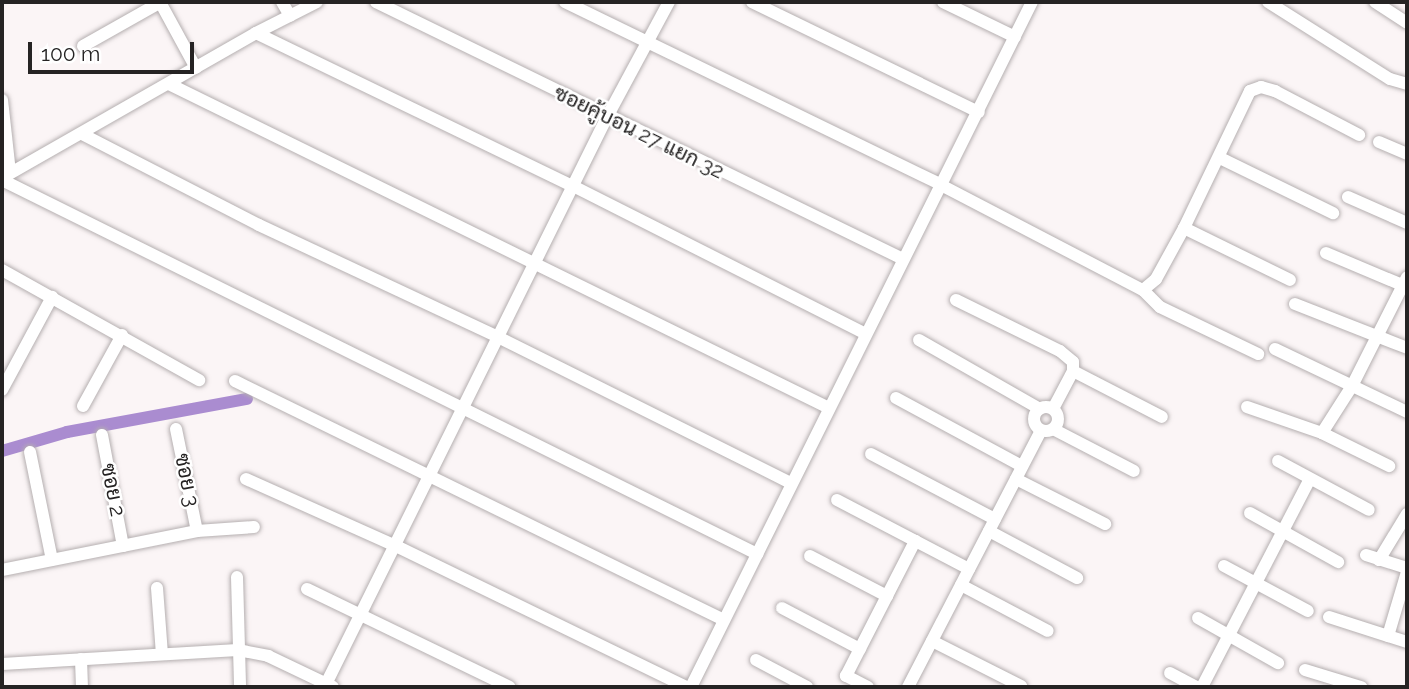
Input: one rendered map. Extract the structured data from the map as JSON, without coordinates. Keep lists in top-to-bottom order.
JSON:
{
  "streets": {
    "street": ["ซอยคู้บอน 27 แยก 32", "ซอย 3", "ซอย 2"]
  },
  "scale_bar": "100 m"
}
